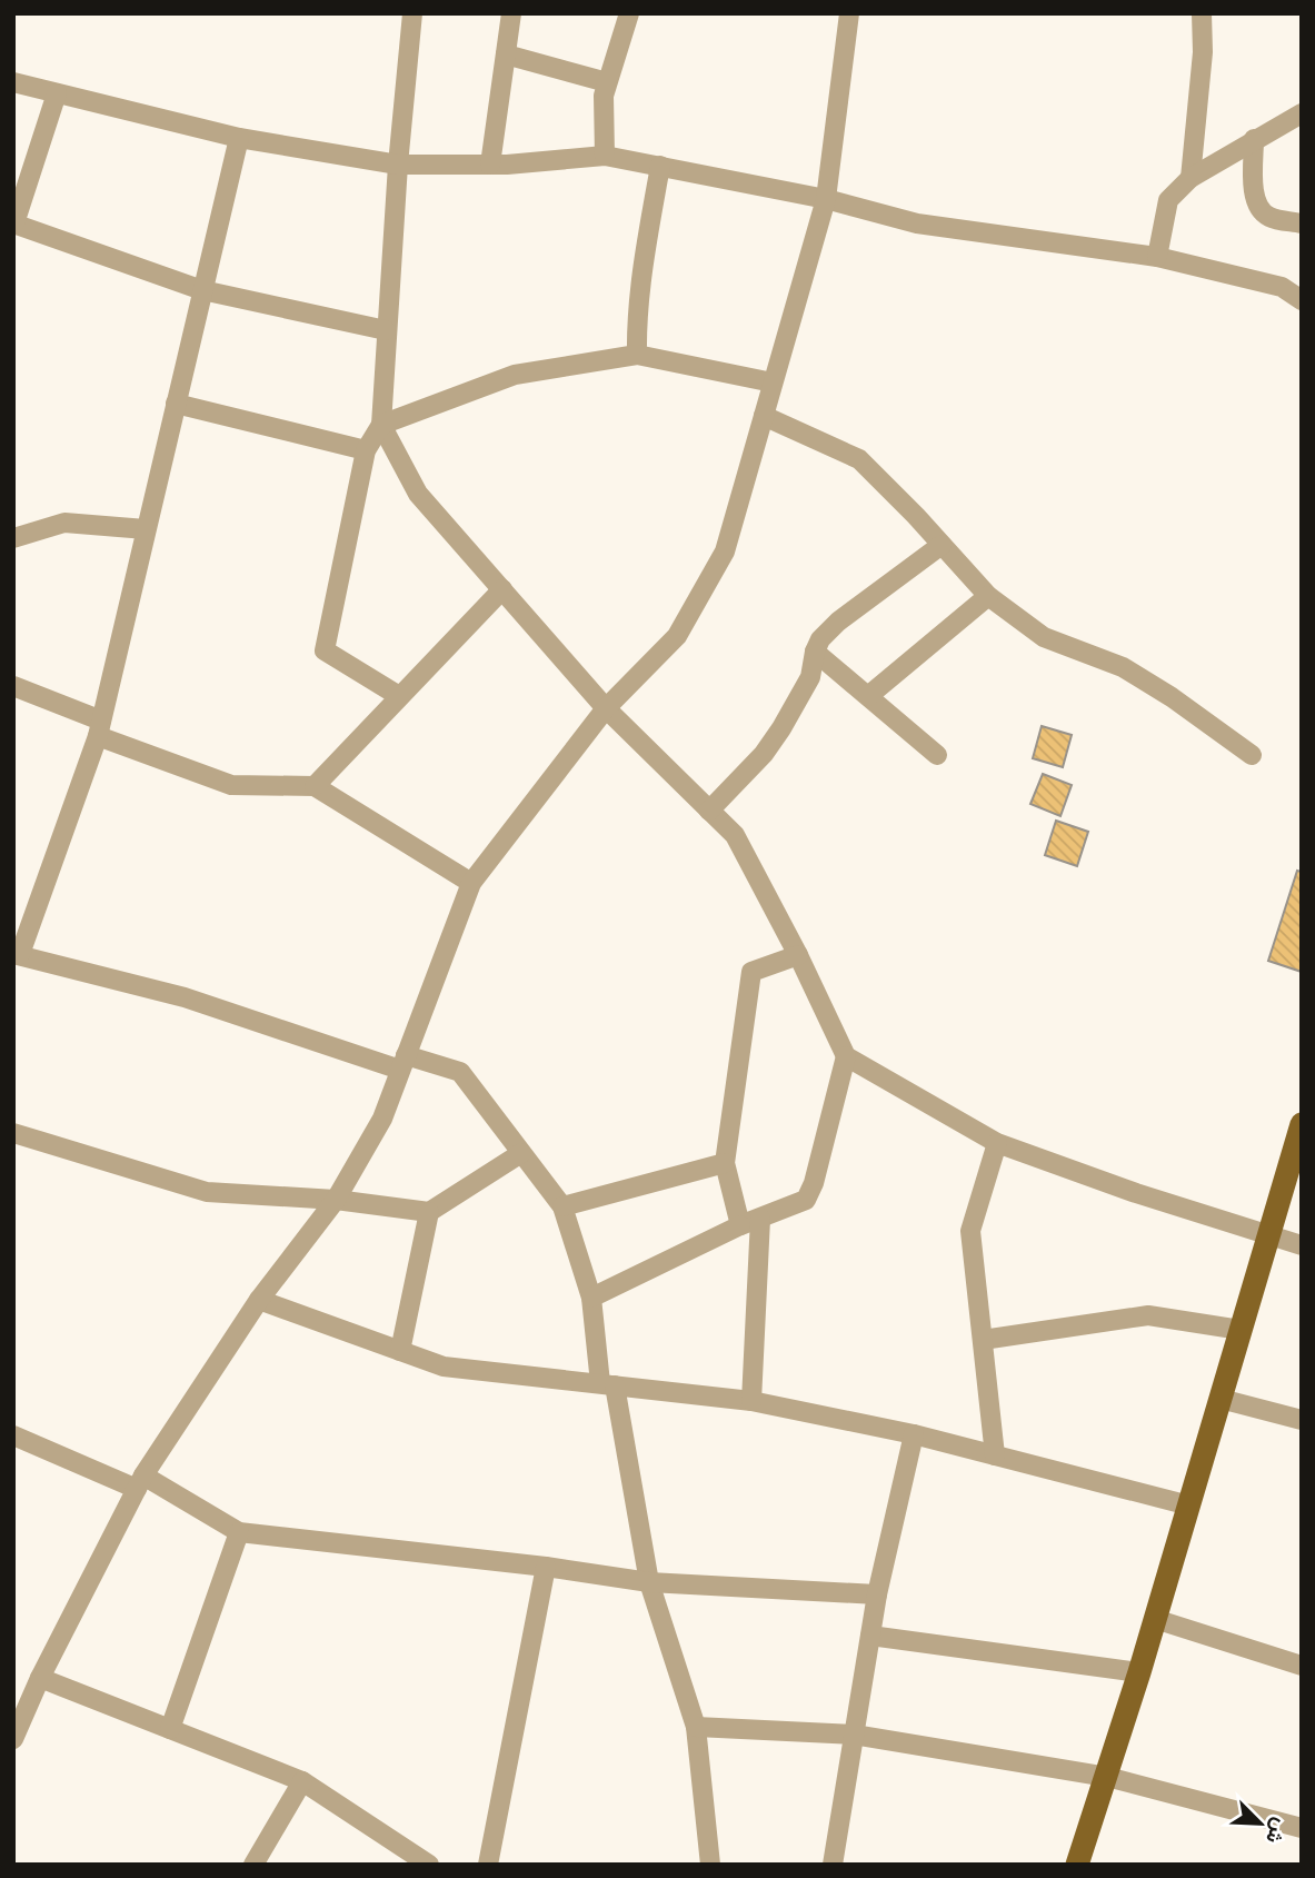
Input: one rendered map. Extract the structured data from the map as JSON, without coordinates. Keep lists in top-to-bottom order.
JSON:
{
  "north": "bottom right"
}
